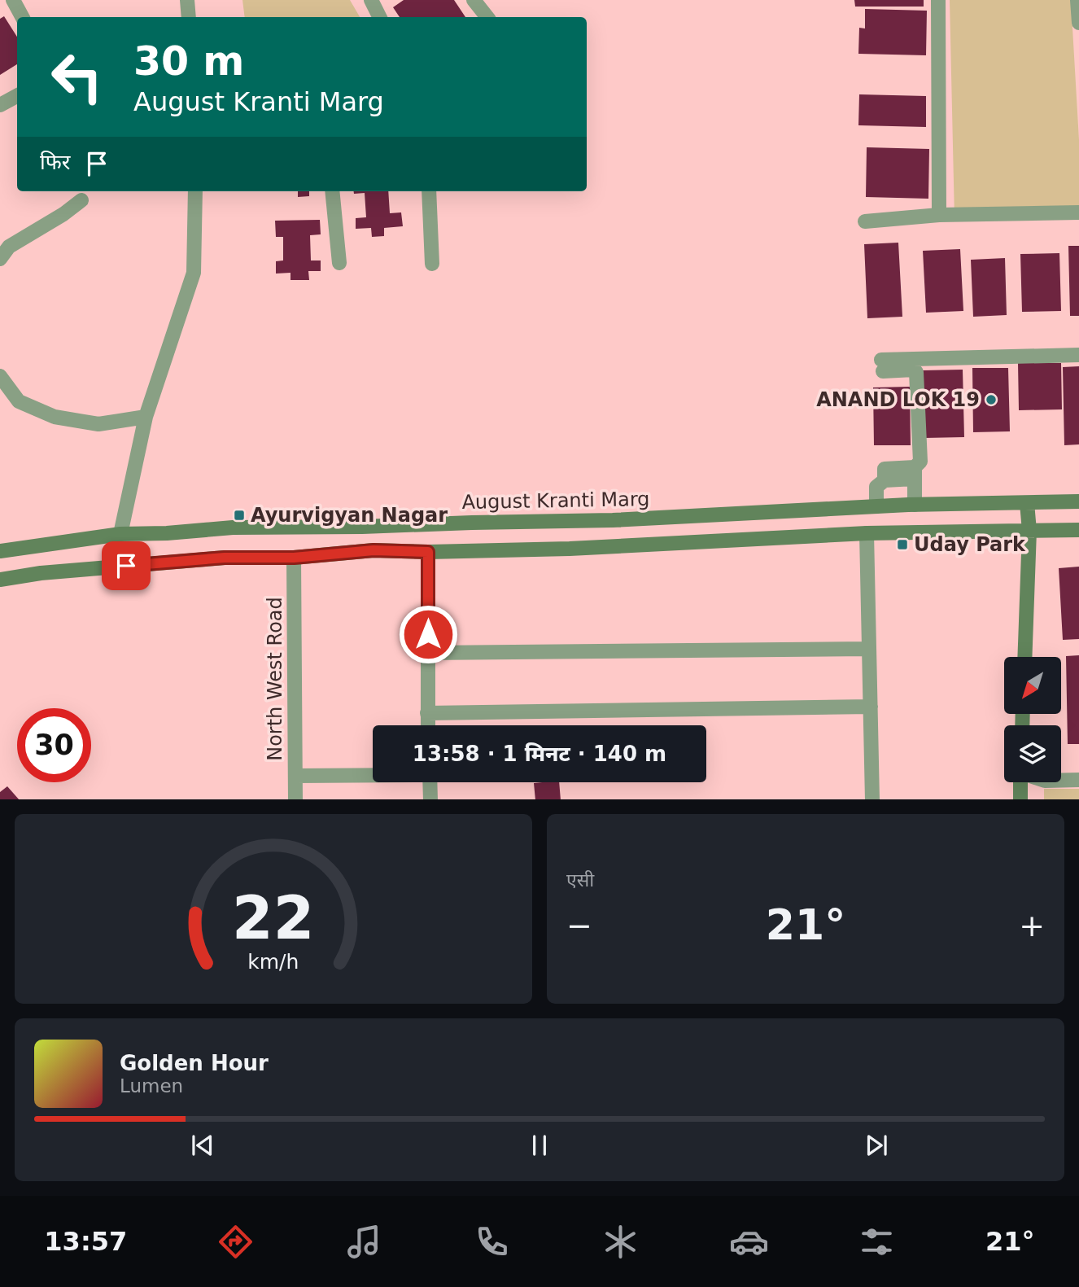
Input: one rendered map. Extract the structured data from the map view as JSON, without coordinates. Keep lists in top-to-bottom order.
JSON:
{
  "streets": {
    "main road": ["August Kranti Marg"],
    "street": ["North West Road"]
  },
  "places": {
    "other": ["ANAND LOK 19"],
    "transit": ["Ayurvigyan Nagar", "Uday Park"]
  },
  "north": "bottom left",
  "page": {
    "turn": ["30 m", "August Kranti Marg"],
    "then": "फिर",
    "limit": "30",
    "trip": "13:58 · 1 मिनट · 140 m",
    "tile": "एसी",
    "heat": ["−", "21°", "+"],
    "song": ["Golden Hour", "Lumen"],
    "tabs": ["13:57", "21°"],
    "gauge": ["22", "km/h"]
  }
}
